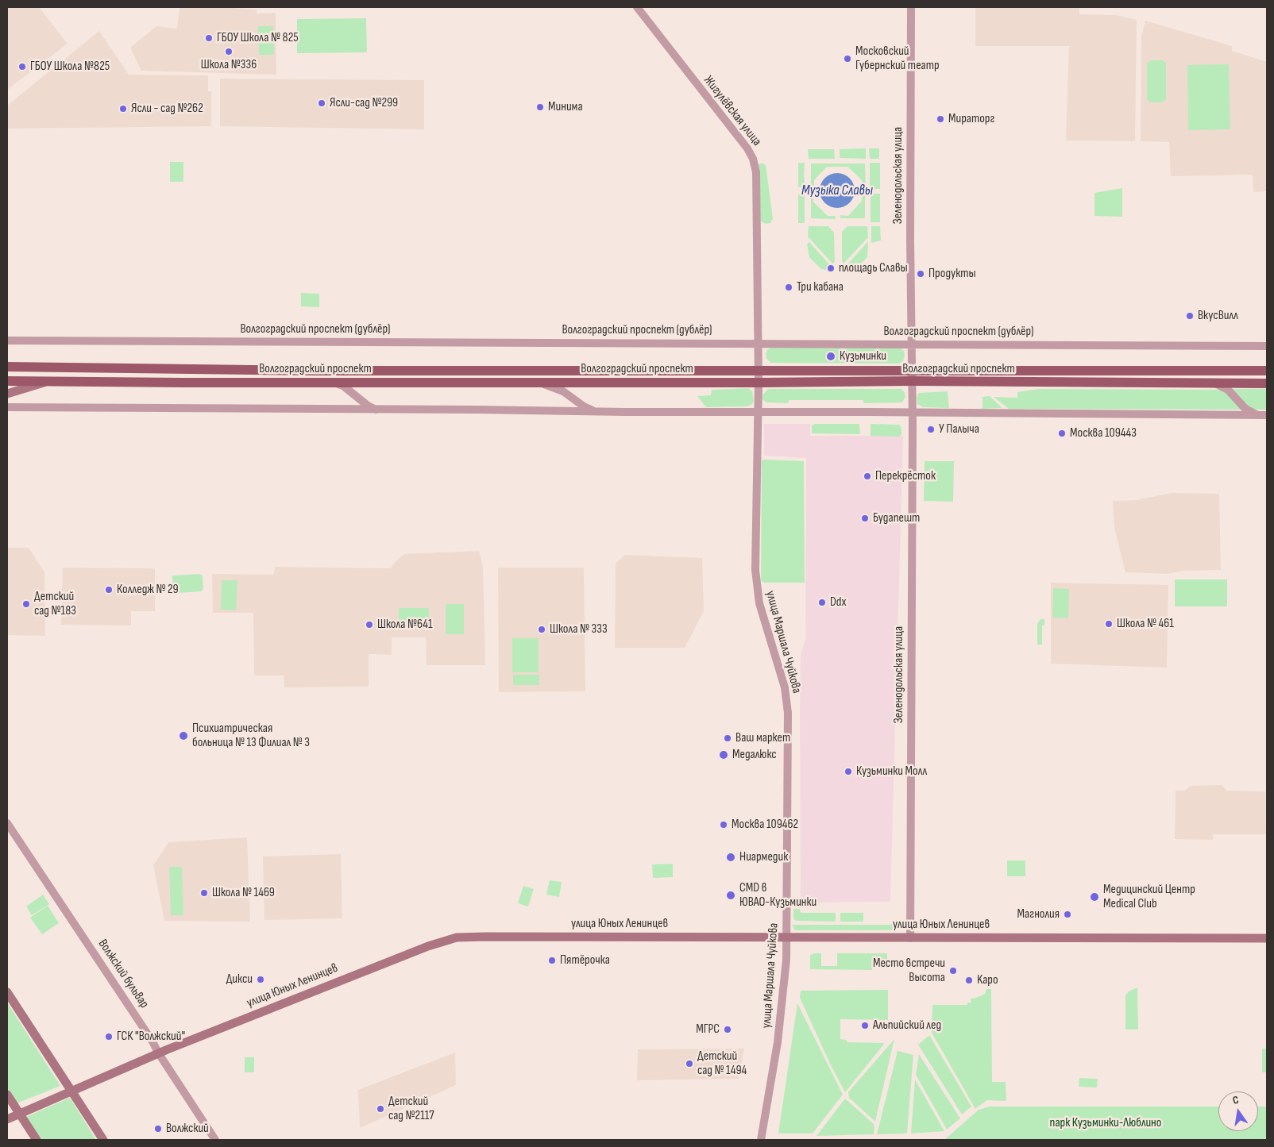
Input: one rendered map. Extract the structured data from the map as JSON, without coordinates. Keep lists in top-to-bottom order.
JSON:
{
  "streets": {
    "main road": ["Волгоградский проспект", "улица Юных Ленинцев"],
    "street": [
      "Жигулёвская улица",
      "Зеленодольская улица",
      "Волгоградский проспект (дублёр)",
      "улица Маршала Чуйкова",
      "Волжский бульвар"
    ]
  },
  "crossings": [
    ["Жигулёвская улица", "Волгоградский проспект (дублёр)"],
    ["Жигулёвская улица", "Волгоградский проспект"],
    ["Жигулёвская улица", "улица Маршала Чуйкова"],
    ["Зеленодольская улица", "Волгоградский проспект (дублёр)"],
    ["Зеленодольская улица", "Волгоградский проспект"],
    ["Зеленодольская улица", "улица Юных Ленинцев"],
    ["Волгоградский проспект", "улица Маршала Чуйкова"],
    ["улица Маршала Чуйкова", "улица Юных Ленинцев"],
    ["улица Юных Ленинцев", "Волжский бульвар"]
  ],
  "water": ["Музыка Славы"],
  "parks": ["парк Кузьминки-Люблино"],
  "places": [
    "ГБОУ Школа № 825",
    "Школа №336",
    "Московский Губернский театр",
    "ГБОУ Школа №825",
    "Ясли-сад №299",
    "Минима",
    "Ясли - сад №262",
    "Мираторг",
    "площадь Славы",
    "Продукты",
    "Три кабана",
    "ВкусВилл",
    "Кузьминки",
    "У Палыча",
    "Москва 109443",
    "Перекрёсток",
    "Будапешт",
    "Колледж № 29",
    "Ddx",
    "Детский сад №183",
    "Школа № 461",
    "Школа №641",
    "Школа № 333",
    "Психиатрическая больница № 13 Филиал № 3",
    "Ваш маркет",
    "Медалюкс",
    "Кузьминки Молл",
    "Москва 109462",
    "Ниармедик",
    "Школа № 1469",
    "CMD в ЮВАО-Кузьминки",
    "Медицинский Центр Medical Club",
    "Магнолия",
    "Пятёрочка",
    "Место встречи Высота",
    "Дикси",
    "Kapo",
    "Альпийский лед",
    "МГРС",
    "ГСК \"Волжский\"",
    "Детский сад № 1494",
    "Детский сад №2117",
    "Волжский"
  ],
  "north": "top"
}
